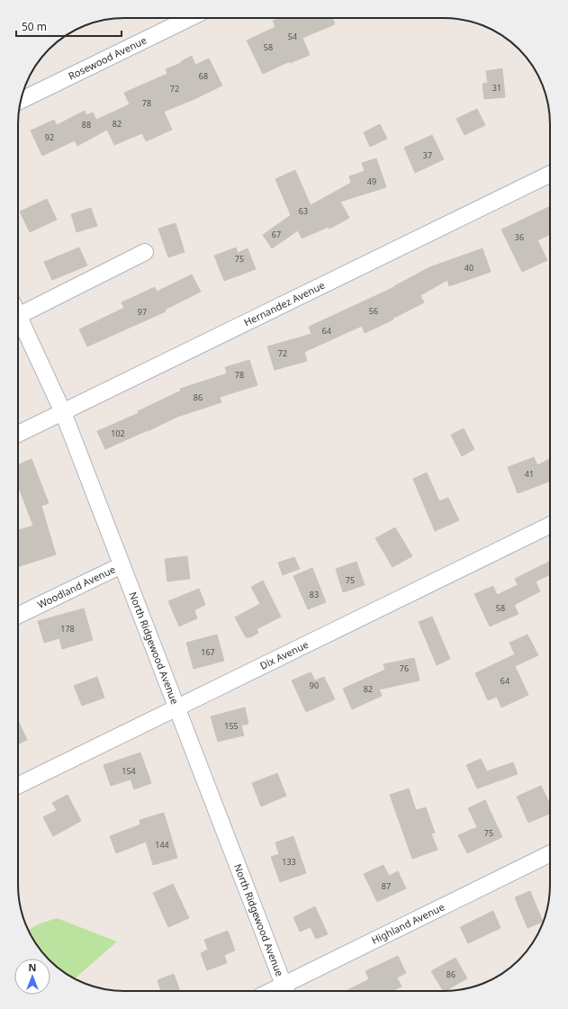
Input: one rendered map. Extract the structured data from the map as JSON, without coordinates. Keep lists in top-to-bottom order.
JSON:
{
  "streets": {
    "street": [
      "Rosewood Avenue",
      "Hernandez Avenue",
      "Woodland Avenue",
      "North Ridgewood Avenue",
      "Dix Avenue",
      "Highland Avenue"
    ]
  },
  "crossings": [
    ["Hernandez Avenue", "North Ridgewood Avenue"],
    ["Woodland Avenue", "North Ridgewood Avenue"],
    ["North Ridgewood Avenue", "Dix Avenue"],
    ["North Ridgewood Avenue", "Highland Avenue"]
  ],
  "house_numbers": [
    "54",
    "58",
    "68",
    "31",
    "72",
    "78",
    "82",
    "88",
    "92",
    "37",
    "49",
    "63",
    "67",
    "36",
    "75",
    "40",
    "56",
    "97",
    "64",
    "72",
    "78",
    "86",
    "102",
    "41",
    "75",
    "83",
    "58",
    "178",
    "167",
    "76",
    "64",
    "90",
    "82",
    "155",
    "154",
    "75",
    "144",
    "133",
    "87",
    "86"
  ],
  "scale_bar": "50 m",
  "north": "top"
}
